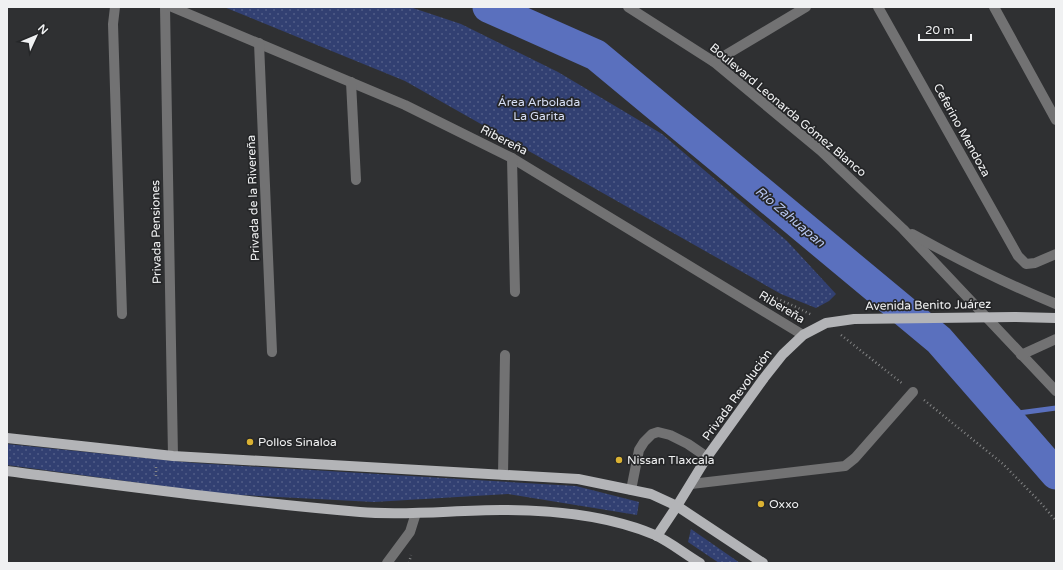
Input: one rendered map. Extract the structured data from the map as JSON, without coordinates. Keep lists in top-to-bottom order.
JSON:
{
  "streets": {
    "main road": ["Avenida Benito Juárez", "Privada Revolución"],
    "street": [
      "Boulevard Leonarda Gómez Blanco",
      "Ceferino Mendoza",
      "Ribereña",
      "Privada de la Rivereña",
      "Privada Pensiones"
    ]
  },
  "crossings": [
    ["Ribereña", "Privada de la Rivereña"],
    ["Ribereña", "Avenida Benito Juárez"],
    ["Ribereña", "Privada Revolución"],
    ["Avenida Benito Juárez", "Privada Revolución"]
  ],
  "water": ["Río Zahuapan"],
  "parks": ["Área Arbolada La Garita"],
  "places": ["Pollos Sinaloa", "Nissan Tlaxcala", "Oxxo"],
  "scale_bar": "20 m",
  "north": "top right"
}
